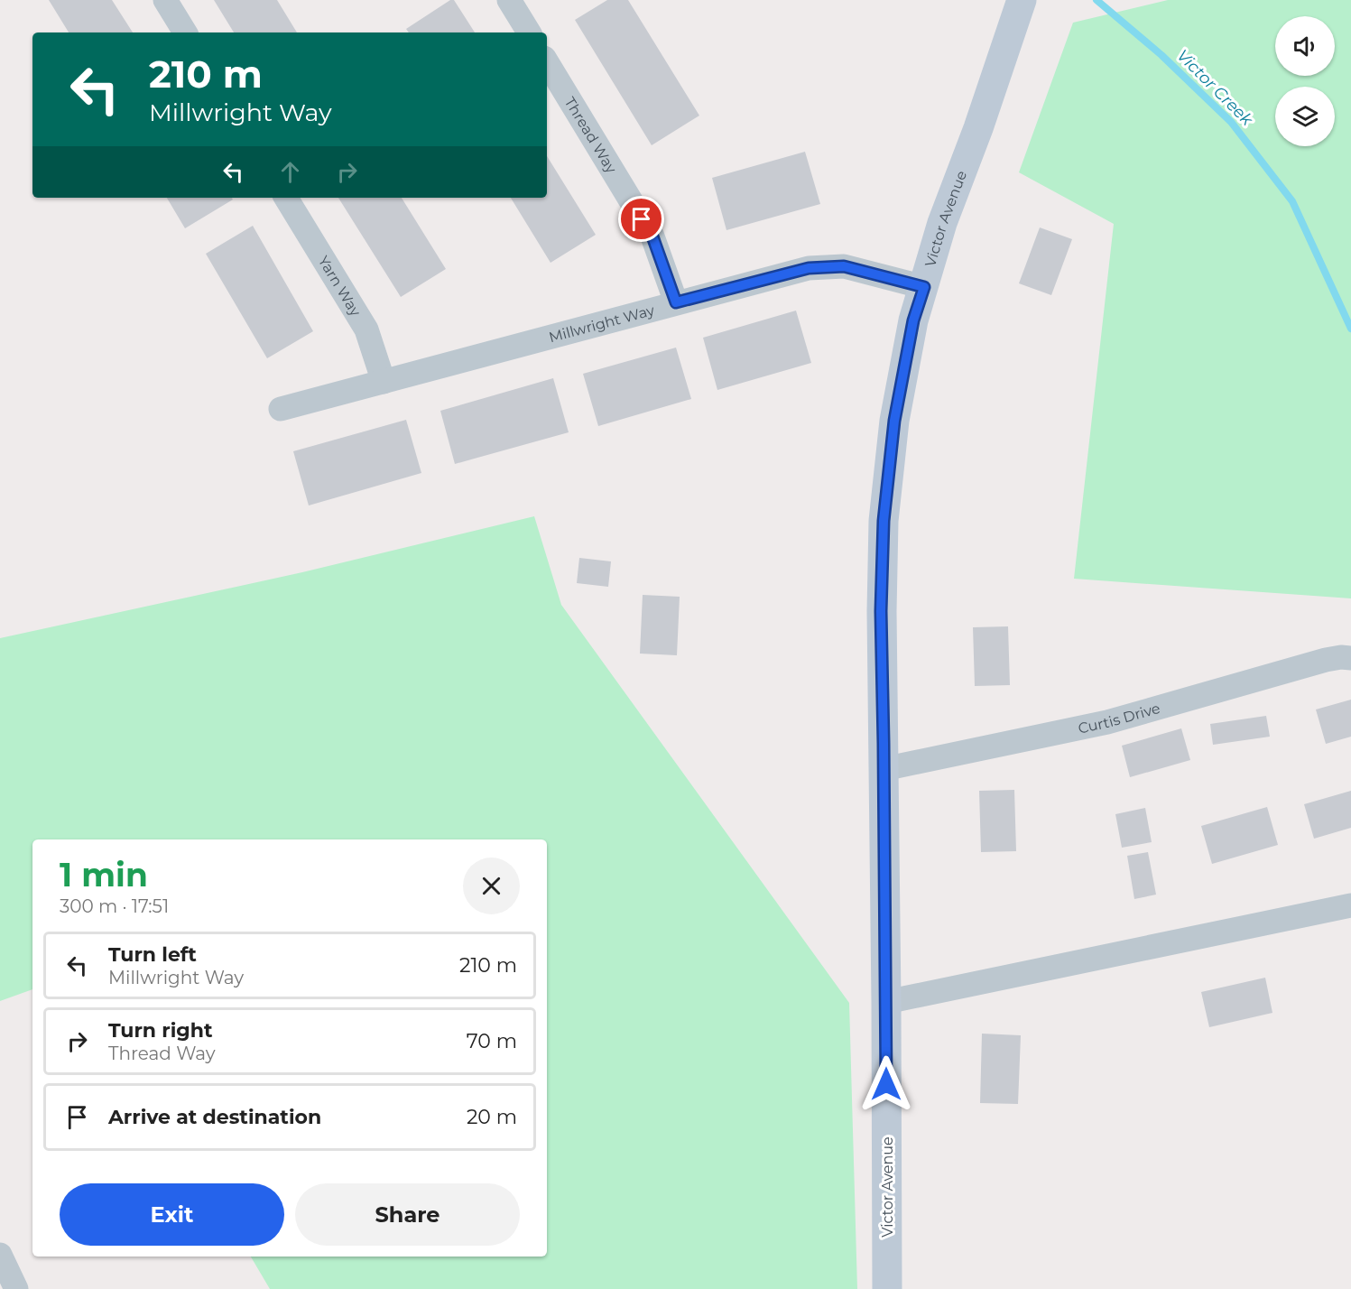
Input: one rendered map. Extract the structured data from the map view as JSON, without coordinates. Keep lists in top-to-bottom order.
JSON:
{
  "streets": {
    "street": [
      "Thread Way",
      "Victor Avenue",
      "Yarn Way",
      "Millwright Way",
      "Curtis Drive"
    ]
  },
  "crossings": [
    ["Thread Way", "Millwright Way"],
    ["Victor Avenue", "Millwright Way"],
    ["Victor Avenue", "Curtis Drive"],
    ["Yarn Way", "Millwright Way"]
  ],
  "water": ["Victor Creek"],
  "page": {
    "turn": ["210 m", "Millwright Way"],
    "heading": ["1 min", "300 m · 17:51"],
    "list": [
      {
        "name": "Turn left",
        "note": "Millwright Way",
        "value": "210 m"
      },
      {
        "name": "Turn right",
        "note": "Thread Way",
        "value": "70 m"
      },
      {
        "name": "Arrive at destination",
        "value": "20 m"
      }
    ],
    "buttons": ["Exit", "Share"]
  }
}
